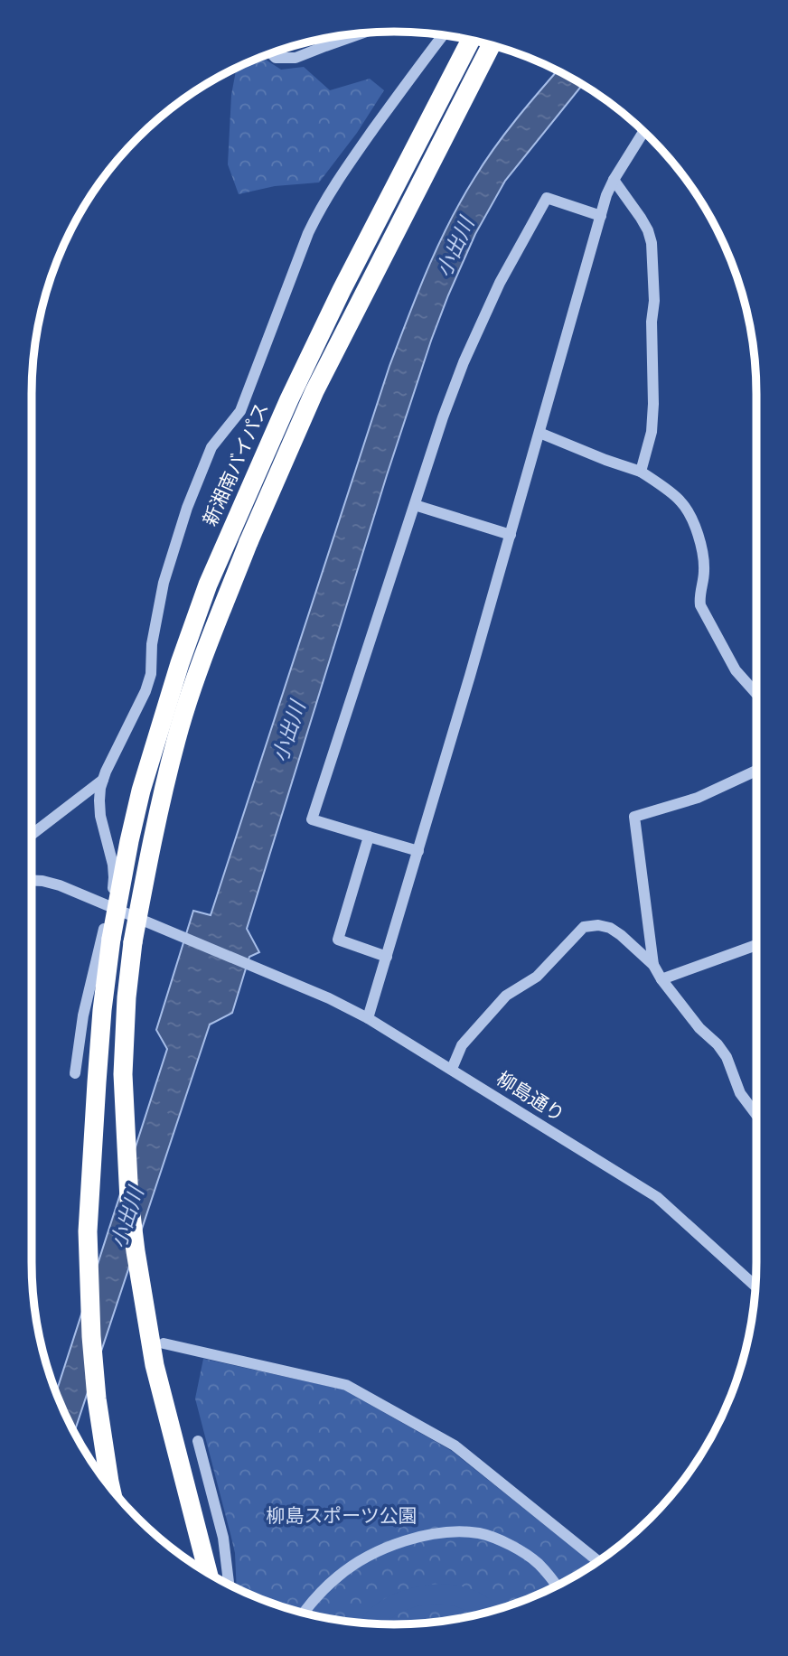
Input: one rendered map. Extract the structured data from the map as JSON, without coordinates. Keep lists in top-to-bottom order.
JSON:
{
  "streets": {
    "highway": ["新湘南バイパス"],
    "street": ["柳島通り"]
  },
  "water": ["小出川"],
  "parks": ["柳島スポーツ公園"]
}
